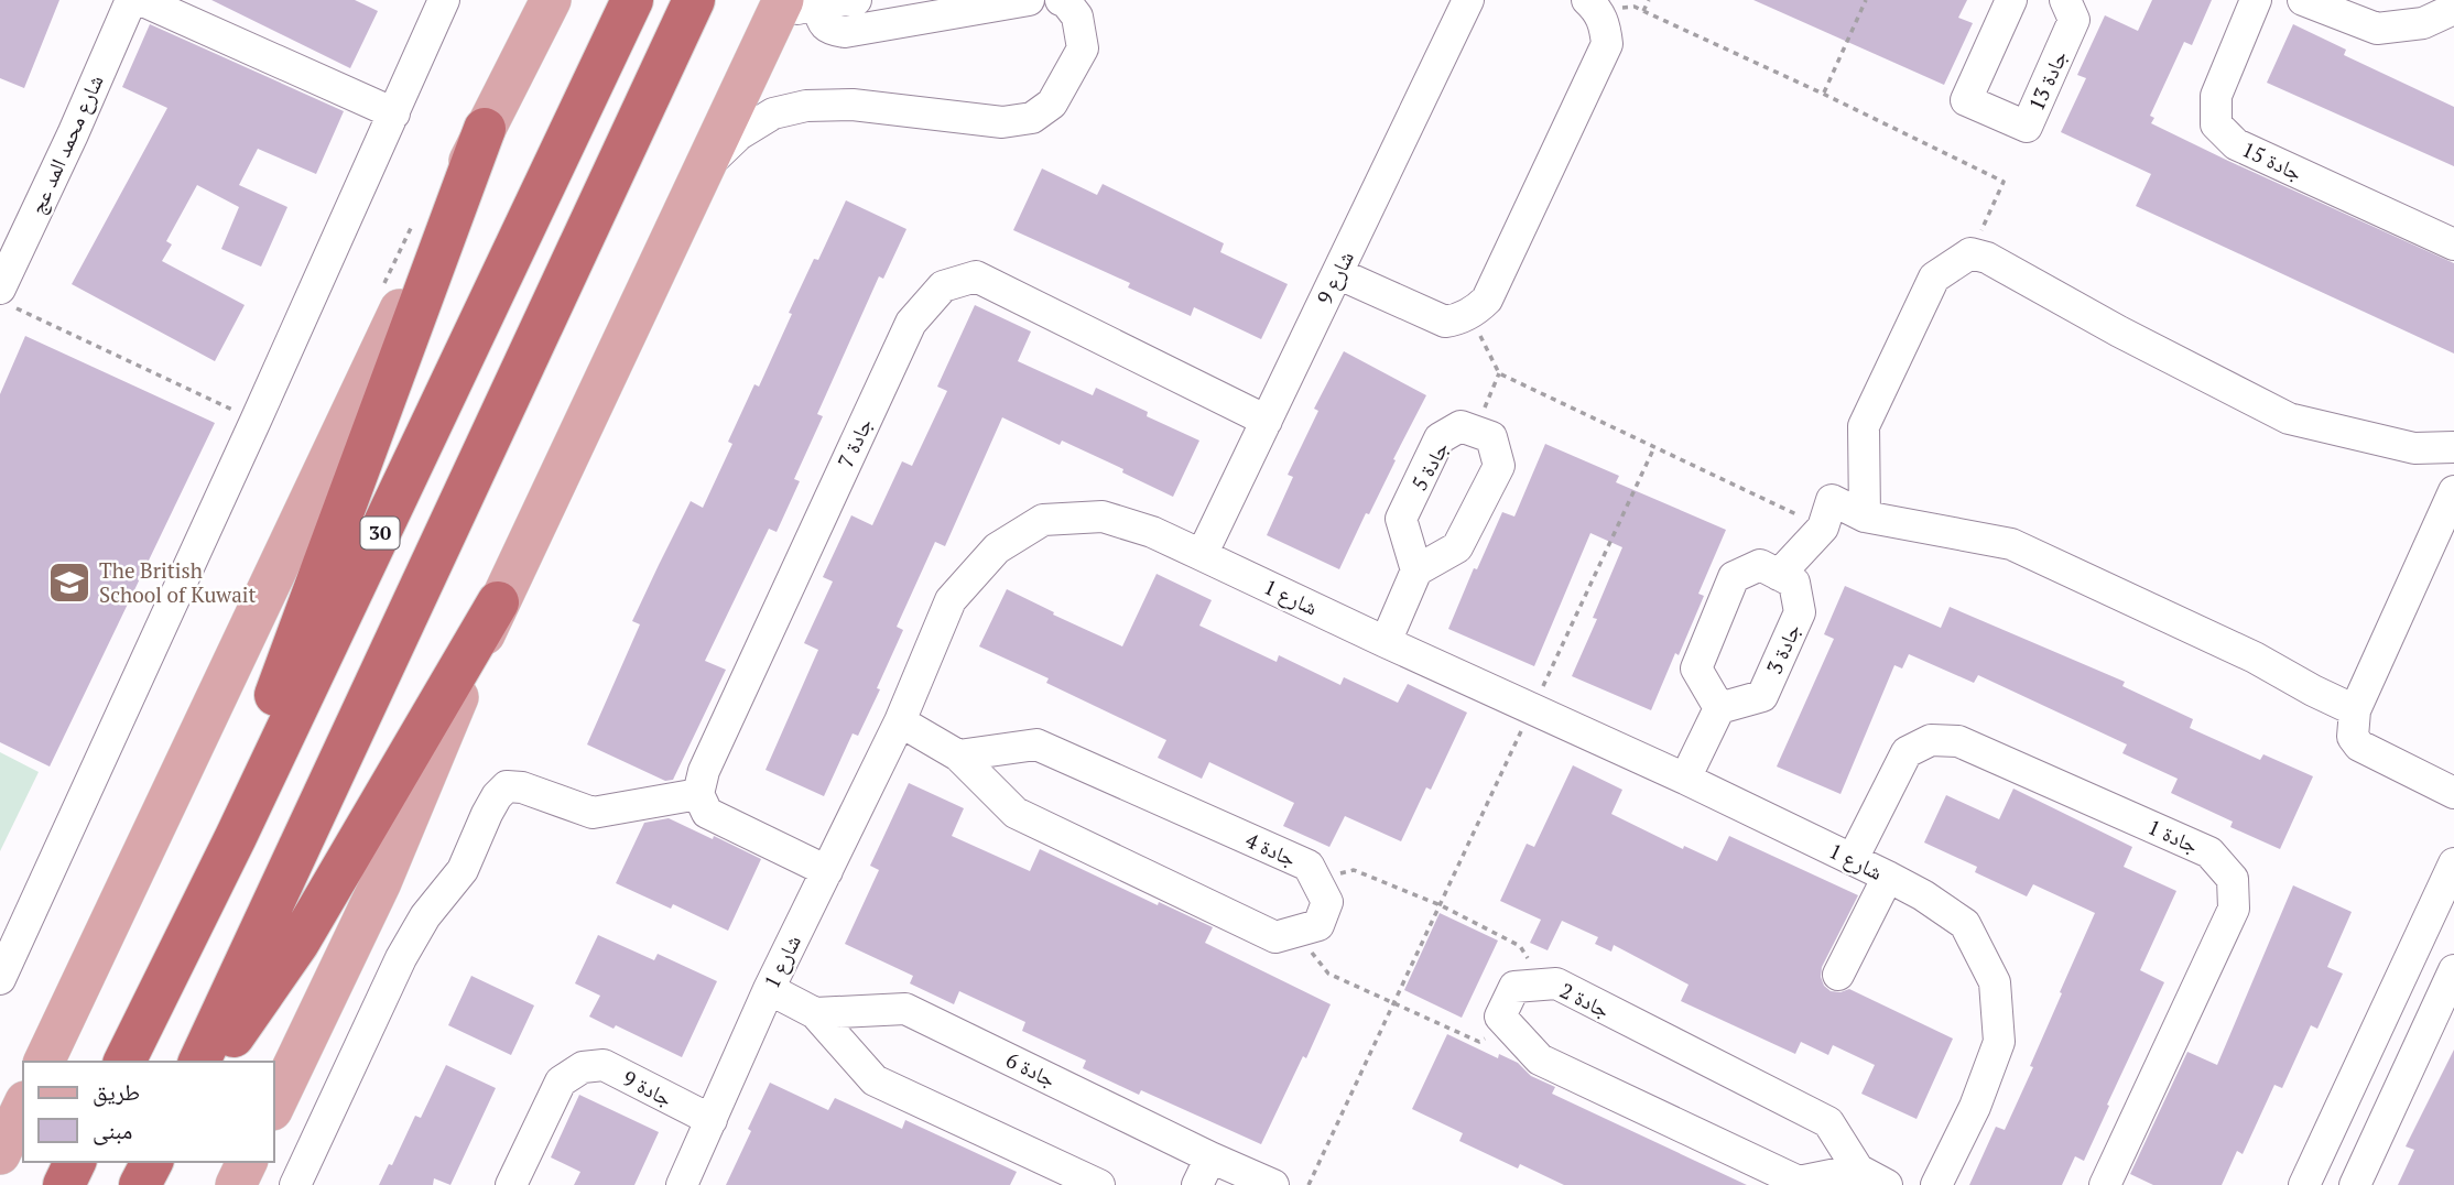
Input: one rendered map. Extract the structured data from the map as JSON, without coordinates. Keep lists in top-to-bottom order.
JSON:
{
  "streets": {
    "highway": ["30"],
    "street": [
      "جادة 13",
      "شارع محمد المد عج",
      "جادة 15",
      "شارع 9",
      "جادة 7",
      "جادة 5",
      "شارع 1",
      "جادة 3",
      "جادة 1",
      "جادة 4",
      "جادة 2",
      "جادة 6",
      "جادة 9"
    ]
  },
  "crossings": [
    ["شارع 9", "جادة 7"],
    ["شارع 9", "شارع 1"],
    ["شارع 1", "جادة 1"],
    ["شارع 1", "جادة 9"]
  ],
  "places": {
    "school or university": ["The British School of Kuwait"]
  },
  "legend": ["طريق", "مبنى"]
}
